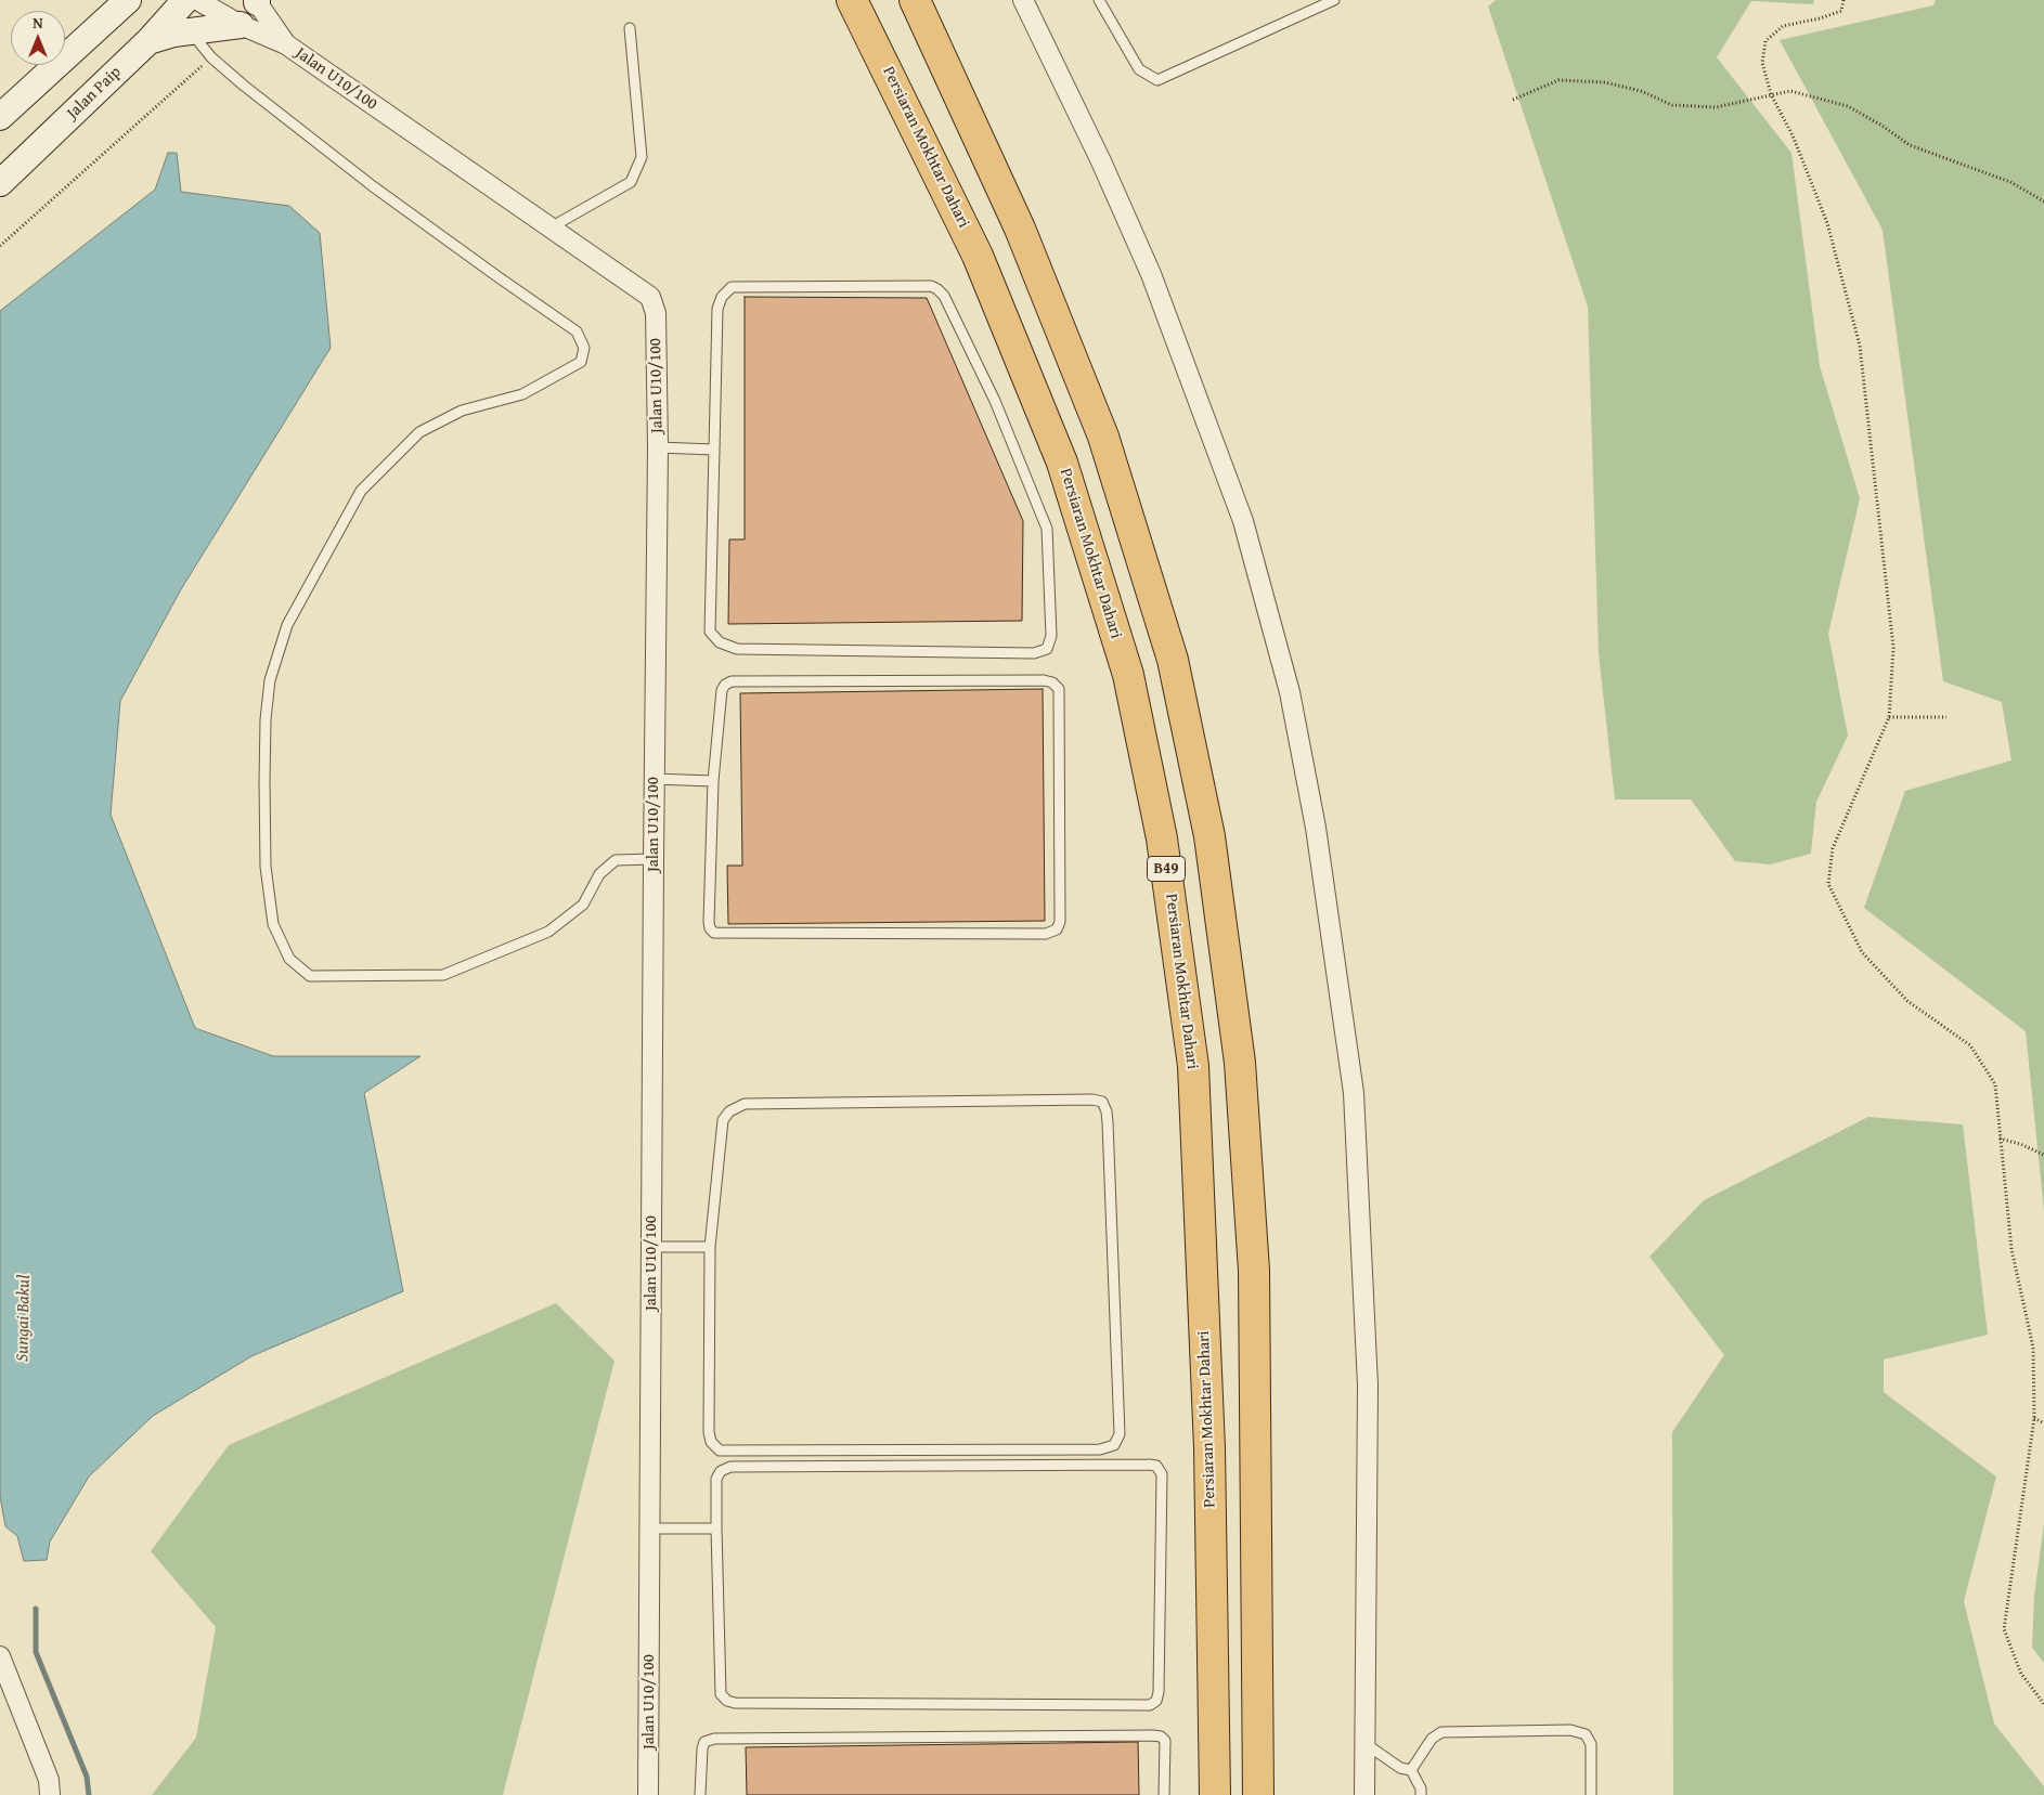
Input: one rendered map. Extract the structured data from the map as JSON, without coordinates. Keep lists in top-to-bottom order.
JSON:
{
  "streets": {
    "main road": ["Persiaran Mokhtar Dahari", "B49"],
    "street": ["Jalan U10/100", "Jalan Paip"]
  },
  "water": ["Sungai Bakul"],
  "north": "top"
}
